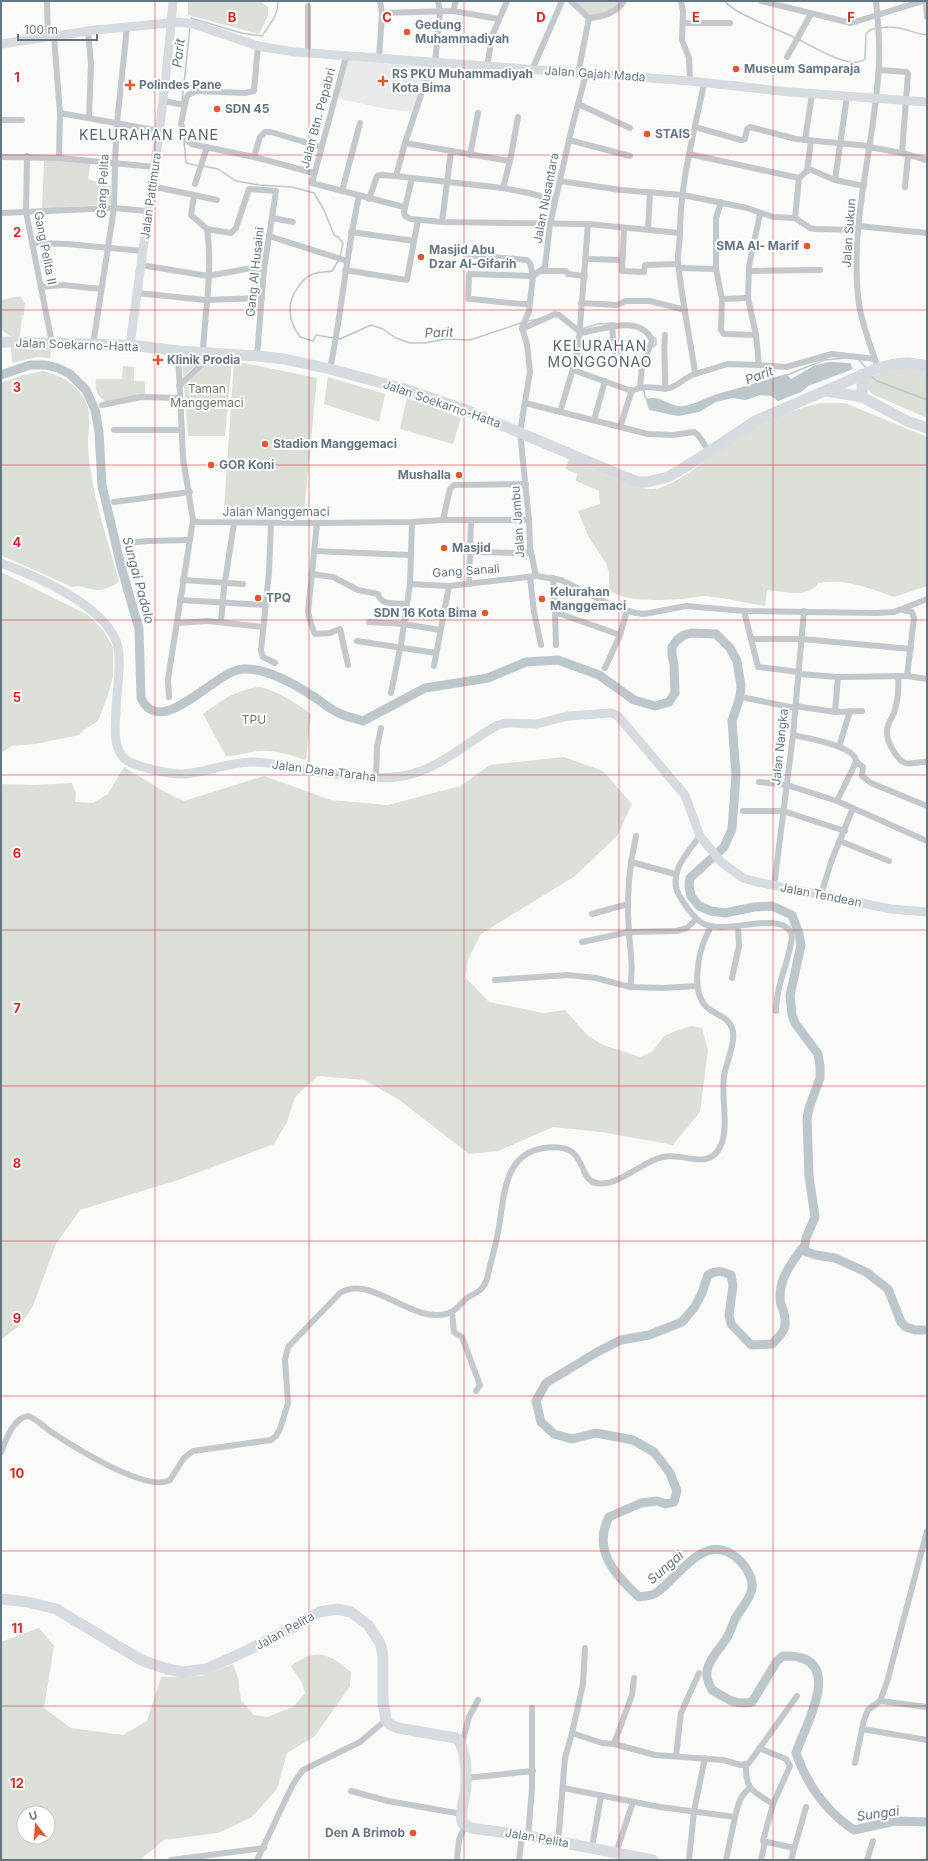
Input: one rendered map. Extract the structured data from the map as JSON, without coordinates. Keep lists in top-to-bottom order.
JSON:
{
  "streets": {
    "highway": ["Jalan Soekarno-Hatta", "Jalan Pelita"],
    "street": [
      "Jalan Gajah Mada",
      "Jalan Btn. Pepabri",
      "Gang Pelita",
      "Jalan Pattimura",
      "Jalan Nusantara",
      "Jalan Sukun",
      "Gang Pelita II",
      "Gang Al Husaini",
      "Jalan Manggemaci",
      "Jalan Jambu",
      "Gang Sanali",
      "Jalan Nangka",
      "Jalan Dana Taraha",
      "Jalan Tendean"
    ]
  },
  "crossings": [
    ["Jalan Gajah Mada", "Jalan Btn. Pepabri"],
    ["Jalan Gajah Mada", "Gang Pelita"],
    ["Jalan Gajah Mada", "Jalan Pattimura"],
    ["Jalan Gajah Mada", "Jalan Nusantara"],
    ["Jalan Gajah Mada", "Jalan Sukun"],
    ["Gang Pelita", "Jalan Soekarno-Hatta"],
    ["Jalan Pattimura", "Jalan Soekarno-Hatta"],
    ["Jalan Sukun", "Jalan Soekarno-Hatta"],
    ["Gang Pelita II", "Jalan Soekarno-Hatta"],
    ["Gang Al Husaini", "Jalan Soekarno-Hatta"],
    ["Jalan Soekarno-Hatta", "Jalan Jambu"],
    ["Jalan Manggemaci", "Jalan Jambu"],
    ["Jalan Jambu", "Gang Sanali"],
    ["Jalan Nangka", "Jalan Tendean"],
    ["Jalan Dana Taraha", "Jalan Tendean"]
  ],
  "districts": ["KELURAHAN PANE", "KELURAHAN MONGGONAO"],
  "water": ["Parit", "Sungai Padolo", "Sungai"],
  "parks": ["Taman Manggemaci", "TPU"],
  "places": {
    "other": [
      "Gedung Muhammadiyah",
      "Museum Samparaja",
      "SDN 45",
      "STAIS",
      "SMA Al- Marif",
      "Masjid Abu Dzar Al-Gifarih",
      "Stadion Manggemaci",
      "GOR Koni",
      "Mushalla",
      "Masjid",
      "TPQ",
      "Kelurahan Manggemaci",
      "SDN 16 Kota Bima",
      "Den A Brimob"
    ],
    "health": ["RS PKU Muhammadiyah Kota Bima", "Polindes Pane", "Klinik Prodia"]
  },
  "scale_bar": "100 m",
  "north": "top",
  "grid": {
    "columns": [
      "B",
      "C",
      "D",
      "E",
      "F"
    ],
    "rows": [
      "1",
      "2",
      "3",
      "4",
      "5",
      "6",
      "7",
      "8",
      "9",
      "10",
      "11",
      "12"
    ]
  }
}
